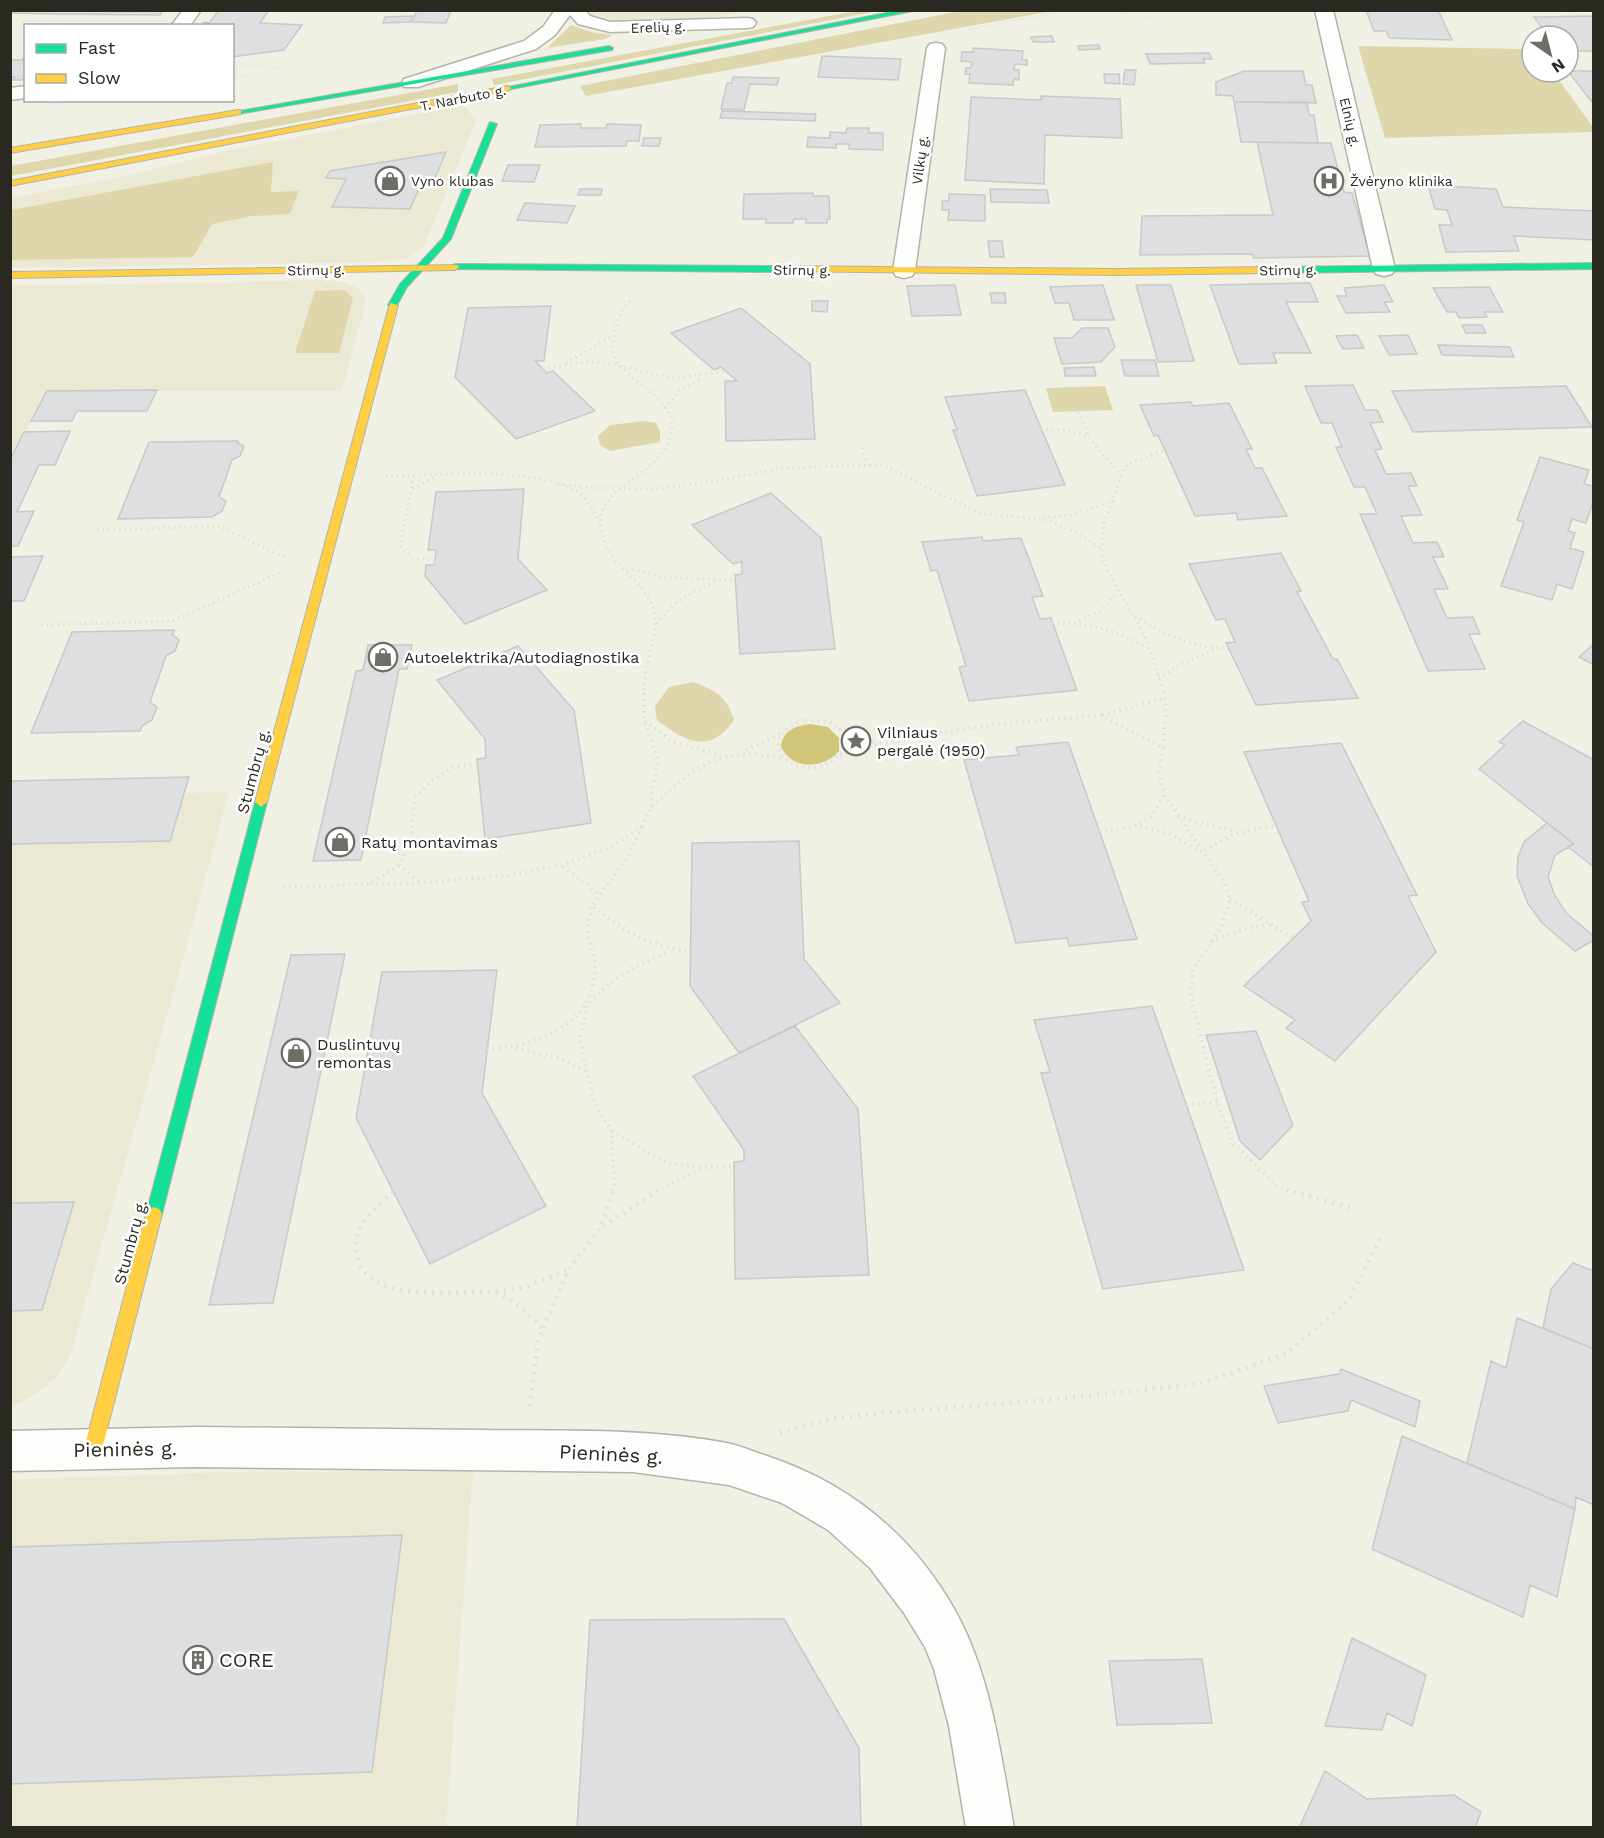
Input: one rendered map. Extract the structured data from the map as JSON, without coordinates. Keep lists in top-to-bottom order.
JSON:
{
  "streets": {
    "street": [
      "Erelių g.",
      "T. Narbuto g.",
      "Elnių g.",
      "Vilkų g.",
      "Stirnų g.",
      "Stumbrų g.",
      "Pieninės g."
    ]
  },
  "crossings": [
    ["Elnių g.", "Stirnų g."],
    ["Vilkų g.", "Stirnų g."],
    ["Stirnų g.", "Stumbrų g."],
    ["Stumbrų g.", "Pieninės g."]
  ],
  "places": {
    "shop": [
      "Vyno klubas",
      "Autoelektrika/Autodiagnostika",
      "Ratų montavimas",
      "Duslintuvų remontas"
    ],
    "hospital": ["Žvėryno klinika"],
    "place": ["Vilniaus pergalė (1950)"],
    "building": ["CORE"]
  },
  "legend": ["Fast", "Slow"],
  "north": "bottom right"
}
